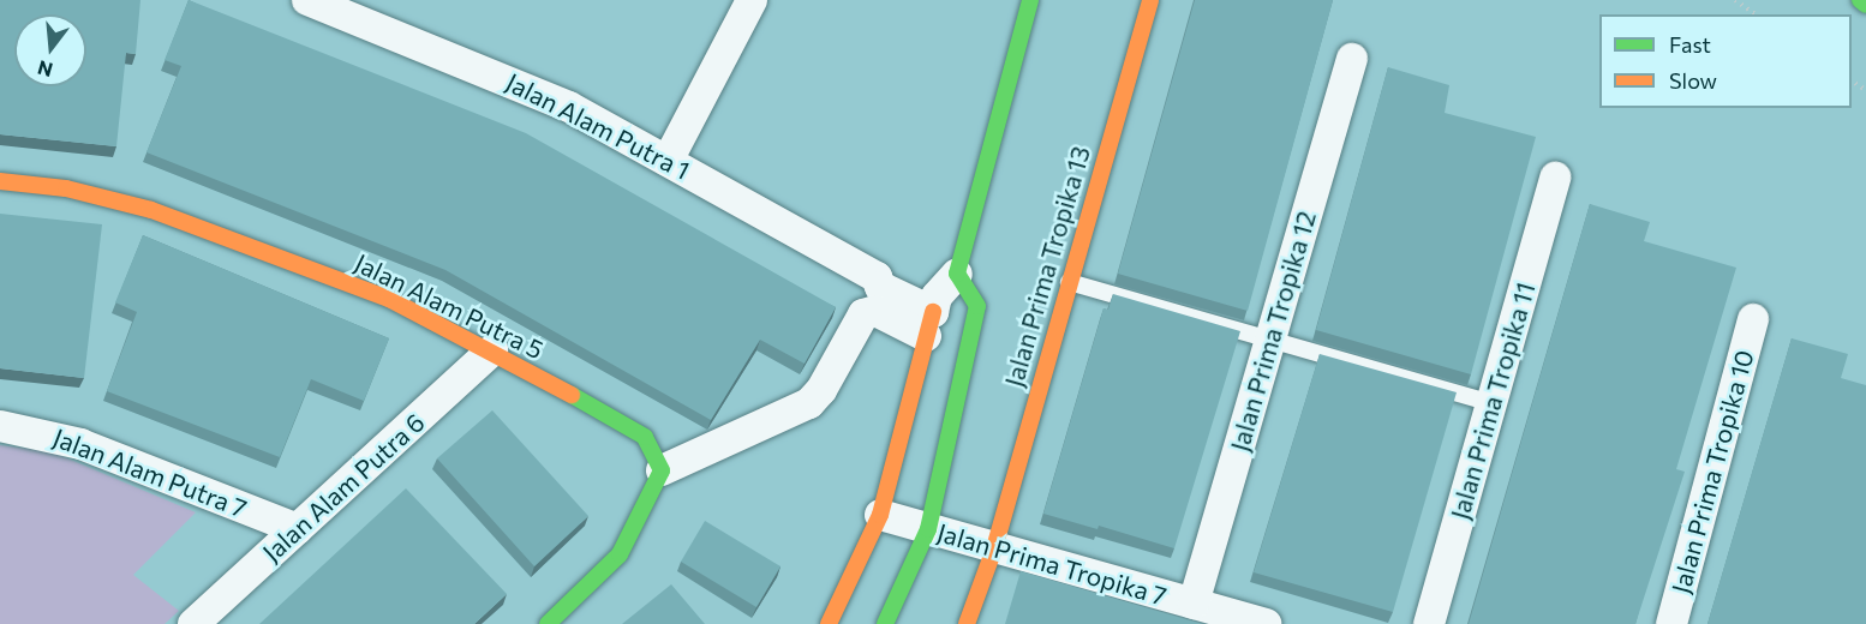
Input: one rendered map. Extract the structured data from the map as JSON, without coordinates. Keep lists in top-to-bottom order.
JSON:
{
  "streets": {
    "main road": ["Jalan Prima Tropika 13", "Jalan Alam Putra 5"],
    "street": [
      "Jalan Alam Putra 1",
      "Jalan Prima Tropika 12",
      "Jalan Prima Tropika 11",
      "Jalan Prima Tropika 10",
      "Jalan Alam Putra 7",
      "Jalan Alam Putra 6",
      "Jalan Prima Tropika 7"
    ]
  },
  "crossings": [
    ["Jalan Prima Tropika 13", "Jalan Prima Tropika 7"],
    ["Jalan Alam Putra 5", "Jalan Alam Putra 6"],
    ["Jalan Prima Tropika 12", "Jalan Prima Tropika 7"],
    ["Jalan Alam Putra 7", "Jalan Alam Putra 6"]
  ],
  "legend": ["Fast", "Slow"],
  "north": "bottom"
}
